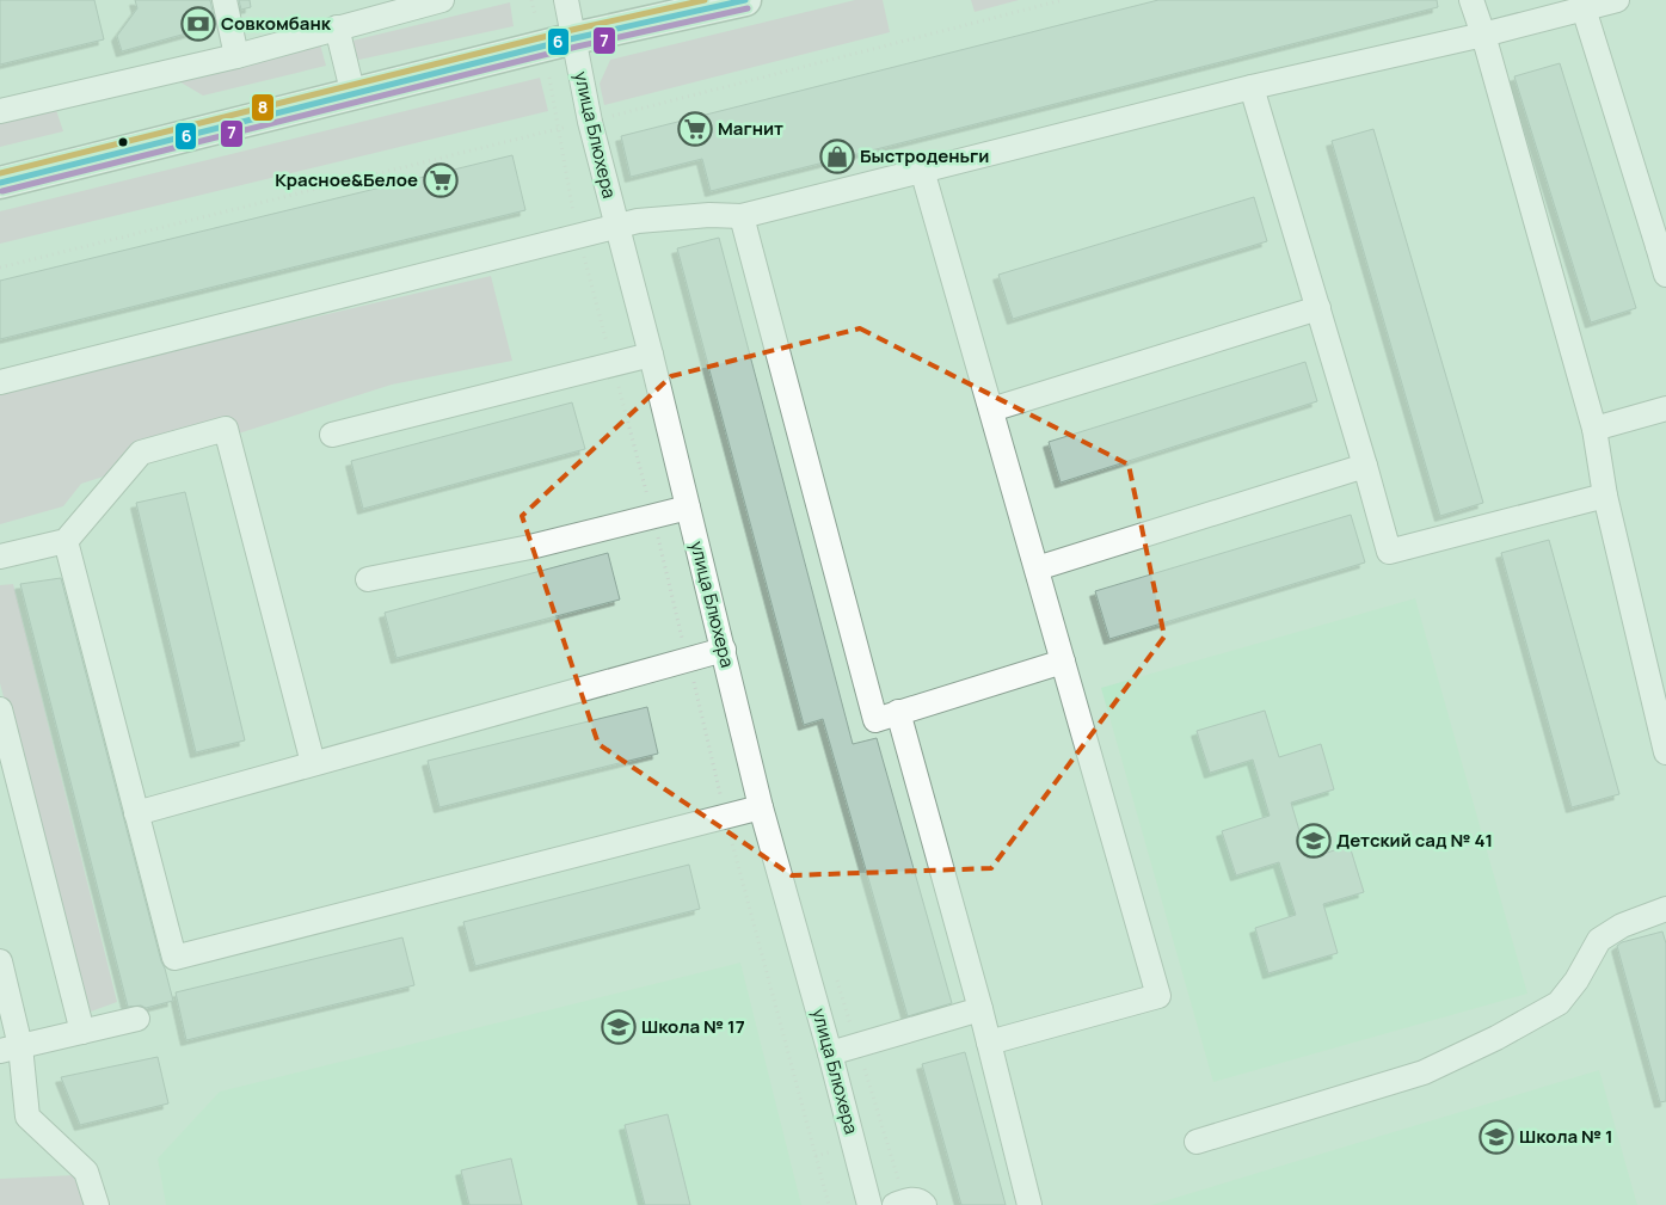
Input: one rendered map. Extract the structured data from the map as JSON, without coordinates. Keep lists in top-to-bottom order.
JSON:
{
  "streets": {
    "street": ["улица Блюхера"]
  },
  "places": {
    "bank": ["Совкомбанк"],
    "supermarket": ["Магнит", "Красное&Белое"],
    "shop": ["Быстроденьги"],
    "school or university": ["Детский сад № 41", "Школа № 17", "Школа № 1"]
  },
  "lines": ["transit line 6", "transit line 8", "transit line 7"]
}
